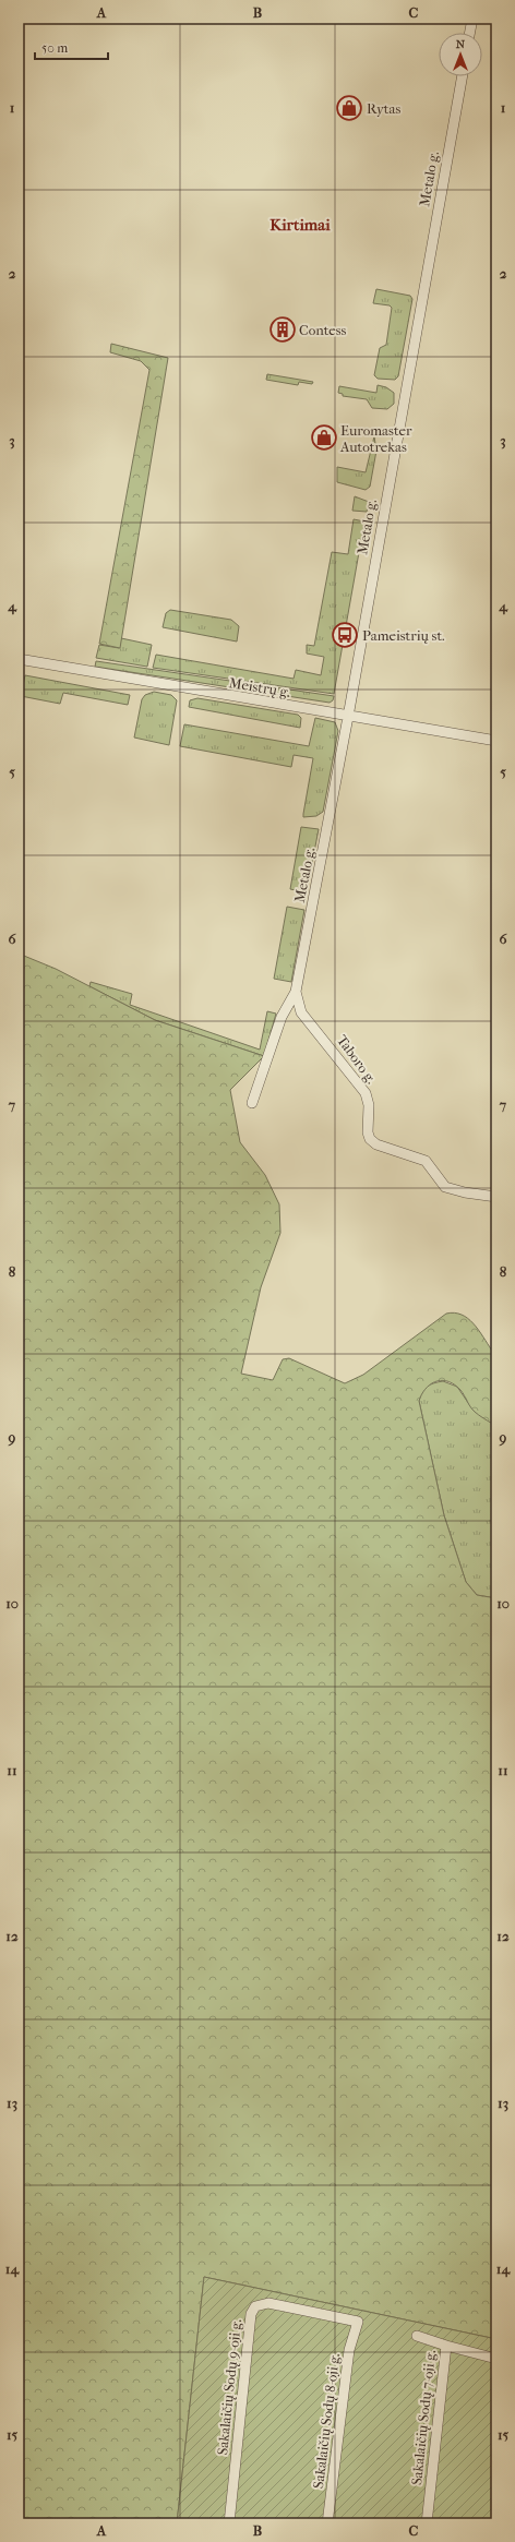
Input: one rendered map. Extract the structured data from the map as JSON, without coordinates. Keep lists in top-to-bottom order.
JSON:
{
  "streets": {
    "street": [
      "Metalo g.",
      "Meistrų g.",
      "Taboro g.",
      "Sakalaičių Sodų 9-oji g.",
      "Sakalaičių Sodų 7-oji g.",
      "Sakalaičių Sodų 8-oji g."
    ]
  },
  "crossings": [
    ["Metalo g.", "Meistrų g."],
    ["Metalo g.", "Taboro g."],
    ["Sakalaičių Sodų 9-oji g.", "Sakalaičių Sodų 8-oji g."]
  ],
  "districts": ["Kirtimai"],
  "places": {
    "shop": ["Rytas", "Euromaster Autotrekas"],
    "building": ["Contess"],
    "bus stop": ["Pameistrių st."]
  },
  "scale_bar": "50 m",
  "north": "top",
  "grid": {
    "columns": ["A", "B", "C"],
    "rows": [
      "1",
      "2",
      "3",
      "4",
      "5",
      "6",
      "7",
      "8",
      "9",
      "10",
      "11",
      "12",
      "13",
      "14",
      "15"
    ]
  }
}
